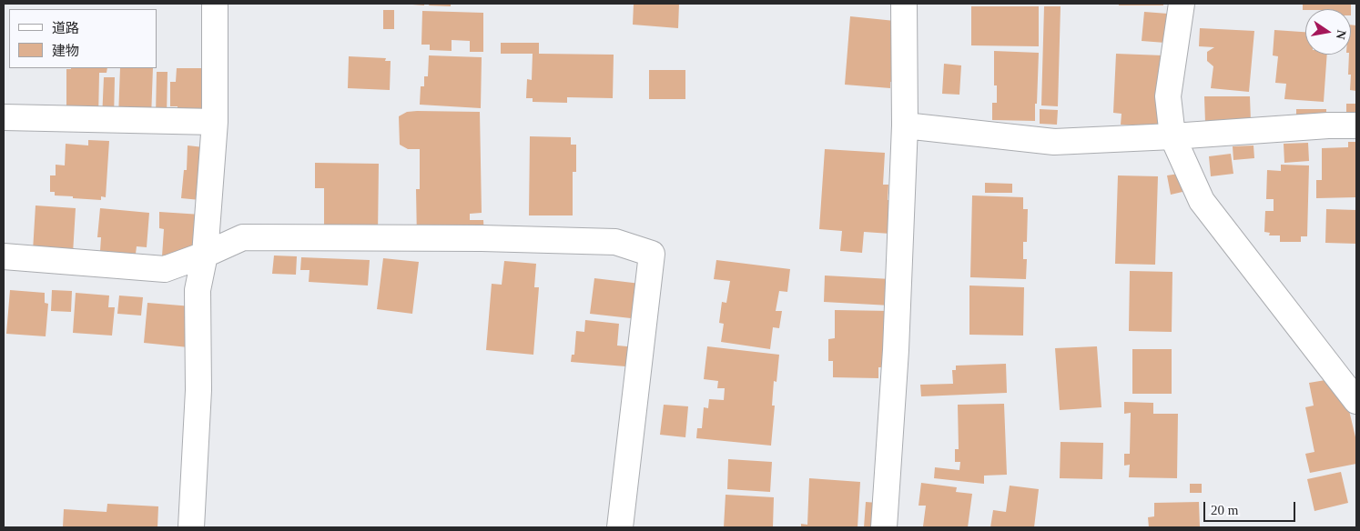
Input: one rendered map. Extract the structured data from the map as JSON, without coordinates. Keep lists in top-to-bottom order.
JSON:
{
  "legend": ["道路", "建物"],
  "scale_bar": "20 m",
  "north": "right"
}
